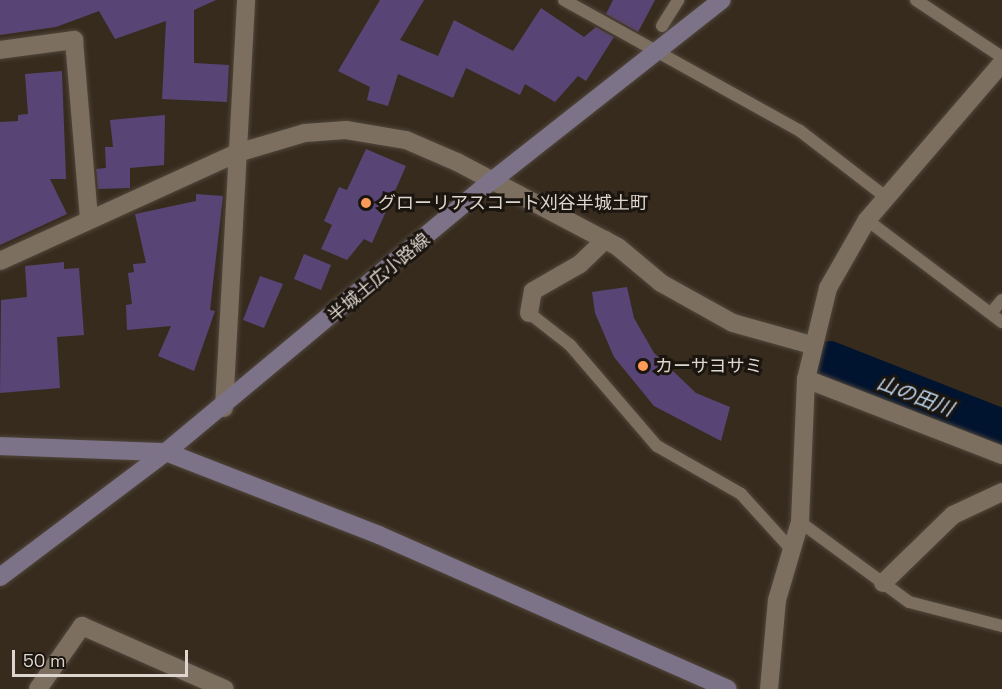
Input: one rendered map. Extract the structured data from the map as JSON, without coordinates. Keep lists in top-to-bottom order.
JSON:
{
  "streets": {
    "main road": ["半城土広小路線"]
  },
  "water": ["山の田川"],
  "places": ["グローリアスコート刈谷半城土町", "カーサヨサミ"],
  "scale_bar": "50 m"
}
